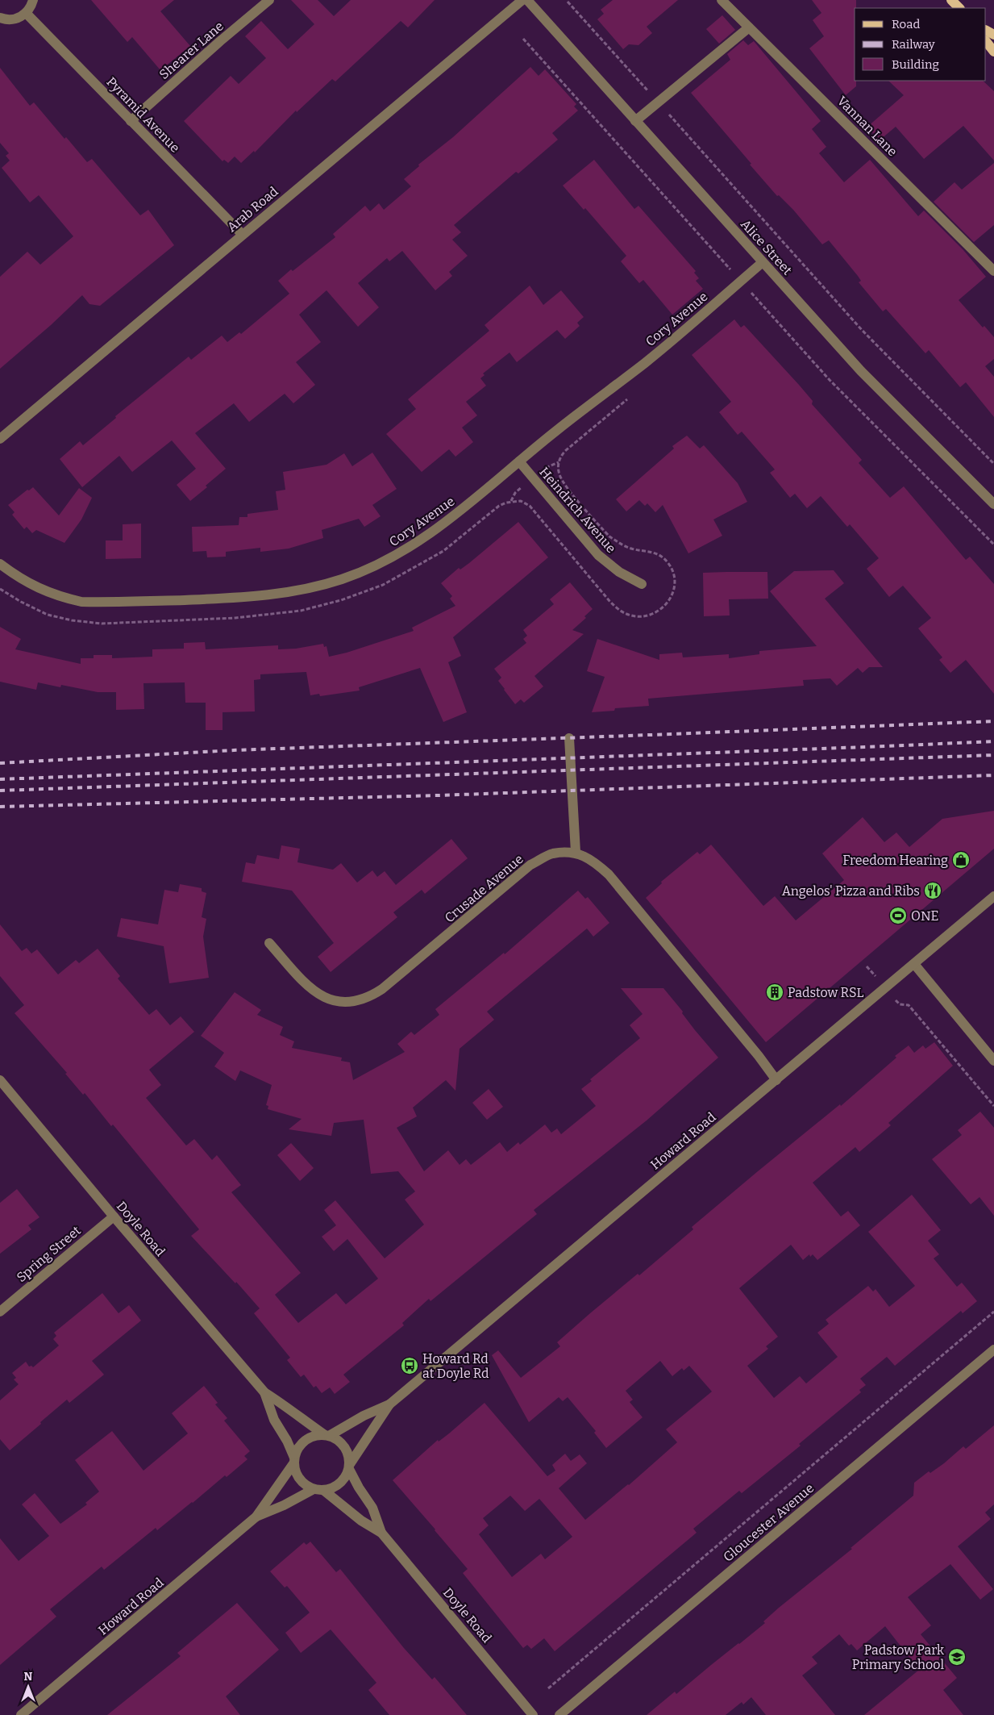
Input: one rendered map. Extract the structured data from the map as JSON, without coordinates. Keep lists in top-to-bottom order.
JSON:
{
  "streets": {
    "street": [
      "Shearer Lane",
      "Pyramid Avenue",
      "Vannan Lane",
      "Arab Road",
      "Alice Street",
      "Cory Avenue",
      "Heindrich Avenue",
      "Crusade Avenue",
      "Howard Road",
      "Doyle Road",
      "Spring Street",
      "Gloucester Avenue"
    ]
  },
  "crossings": [
    ["Shearer Lane", "Pyramid Avenue"],
    ["Pyramid Avenue", "Arab Road"],
    ["Alice Street", "Cory Avenue"],
    ["Cory Avenue", "Heindrich Avenue"],
    ["Howard Road", "Doyle Road"],
    ["Doyle Road", "Spring Street"]
  ],
  "places": {
    "shop": ["Freedom Hearing"],
    "restaurant": ["Angelos' Pizza and Ribs"],
    "sports": ["ONE"],
    "building": ["Padstow RSL"],
    "bus stop": ["Howard Rd at Doyle Rd"],
    "school or university": ["Padstow Park Primary School"]
  },
  "legend": ["Road", "Railway", "Building"],
  "north": "top"
}
